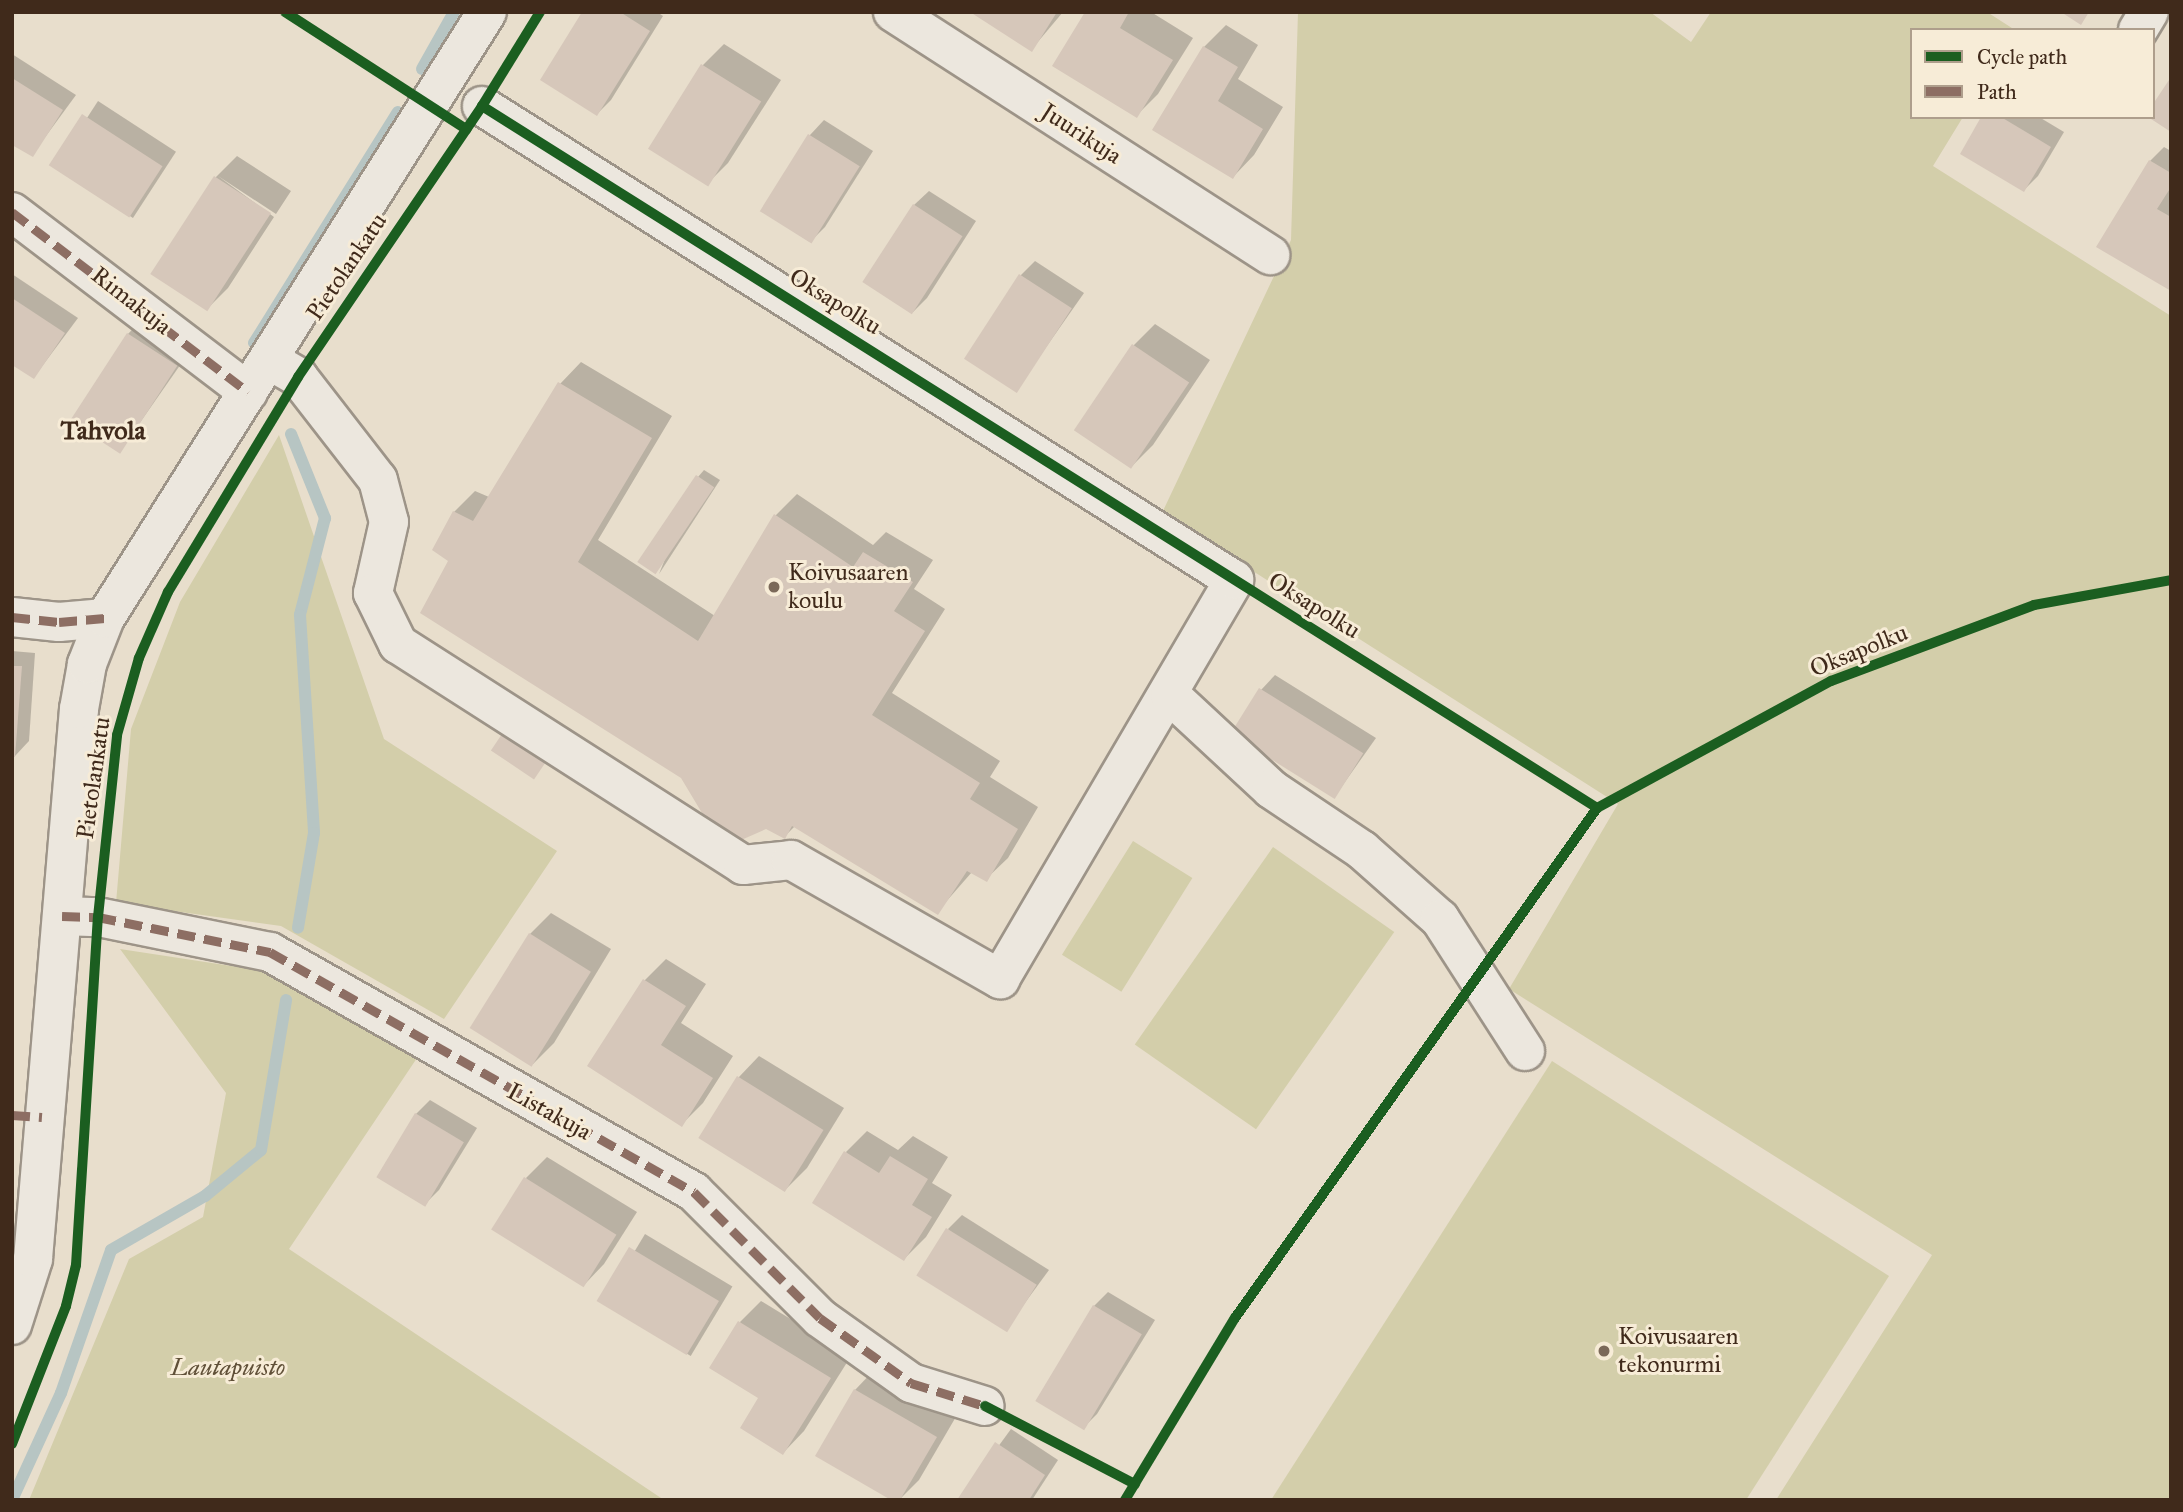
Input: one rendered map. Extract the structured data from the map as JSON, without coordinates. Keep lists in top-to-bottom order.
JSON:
{
  "streets": {
    "street": [
      "Juurikuja",
      "Pietolankatu",
      "Rimakuja",
      "Oksapolku",
      "Listakuja"
    ]
  },
  "crossings": [
    ["Pietolankatu", "Rimakuja"],
    ["Pietolankatu", "Listakuja"]
  ],
  "districts": ["Tahvola"],
  "parks": ["Lautapuisto"],
  "places": ["Koivusaaren koulu", "Koivusaaren tekonurmi"],
  "legend": ["Cycle path", "Path"]
}
